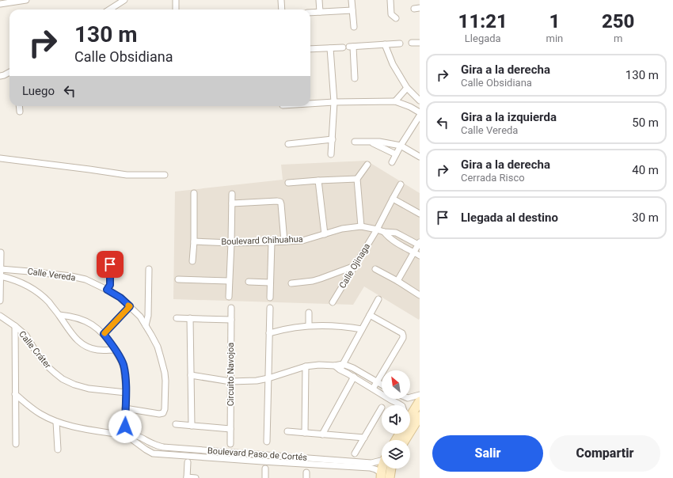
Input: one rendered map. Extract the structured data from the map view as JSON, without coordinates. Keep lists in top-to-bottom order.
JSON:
{
  "streets": {
    "street": [
      "Boulevard Chihuahua",
      "Calle Ojinaga",
      "Calle Vereda",
      "Calle Cráter",
      "Circuito Navojoa",
      "Boulevard Paso de Cortés"
    ]
  },
  "crossings": [
    ["Boulevard Chihuahua", "Calle Ojinaga"]
  ],
  "north": "top left",
  "page": {
    "eta": [
      "11:21",
      "Llegada",
      "1",
      "min",
      "250",
      "m"
    ],
    "turn": ["130 m", "Calle Obsidiana"],
    "list": [
      {
        "name": "Gira a la derecha",
        "note": "Calle Obsidiana",
        "value": "130 m"
      },
      {
        "name": "Gira a la izquierda",
        "note": "Calle Vereda",
        "value": "50 m"
      },
      {
        "name": "Gira a la derecha",
        "note": "Cerrada Risco",
        "value": "40 m"
      },
      {
        "name": "Llegada al destino",
        "value": "30 m"
      }
    ],
    "then": "Luego",
    "buttons": ["Salir", "Compartir"]
  }
}
